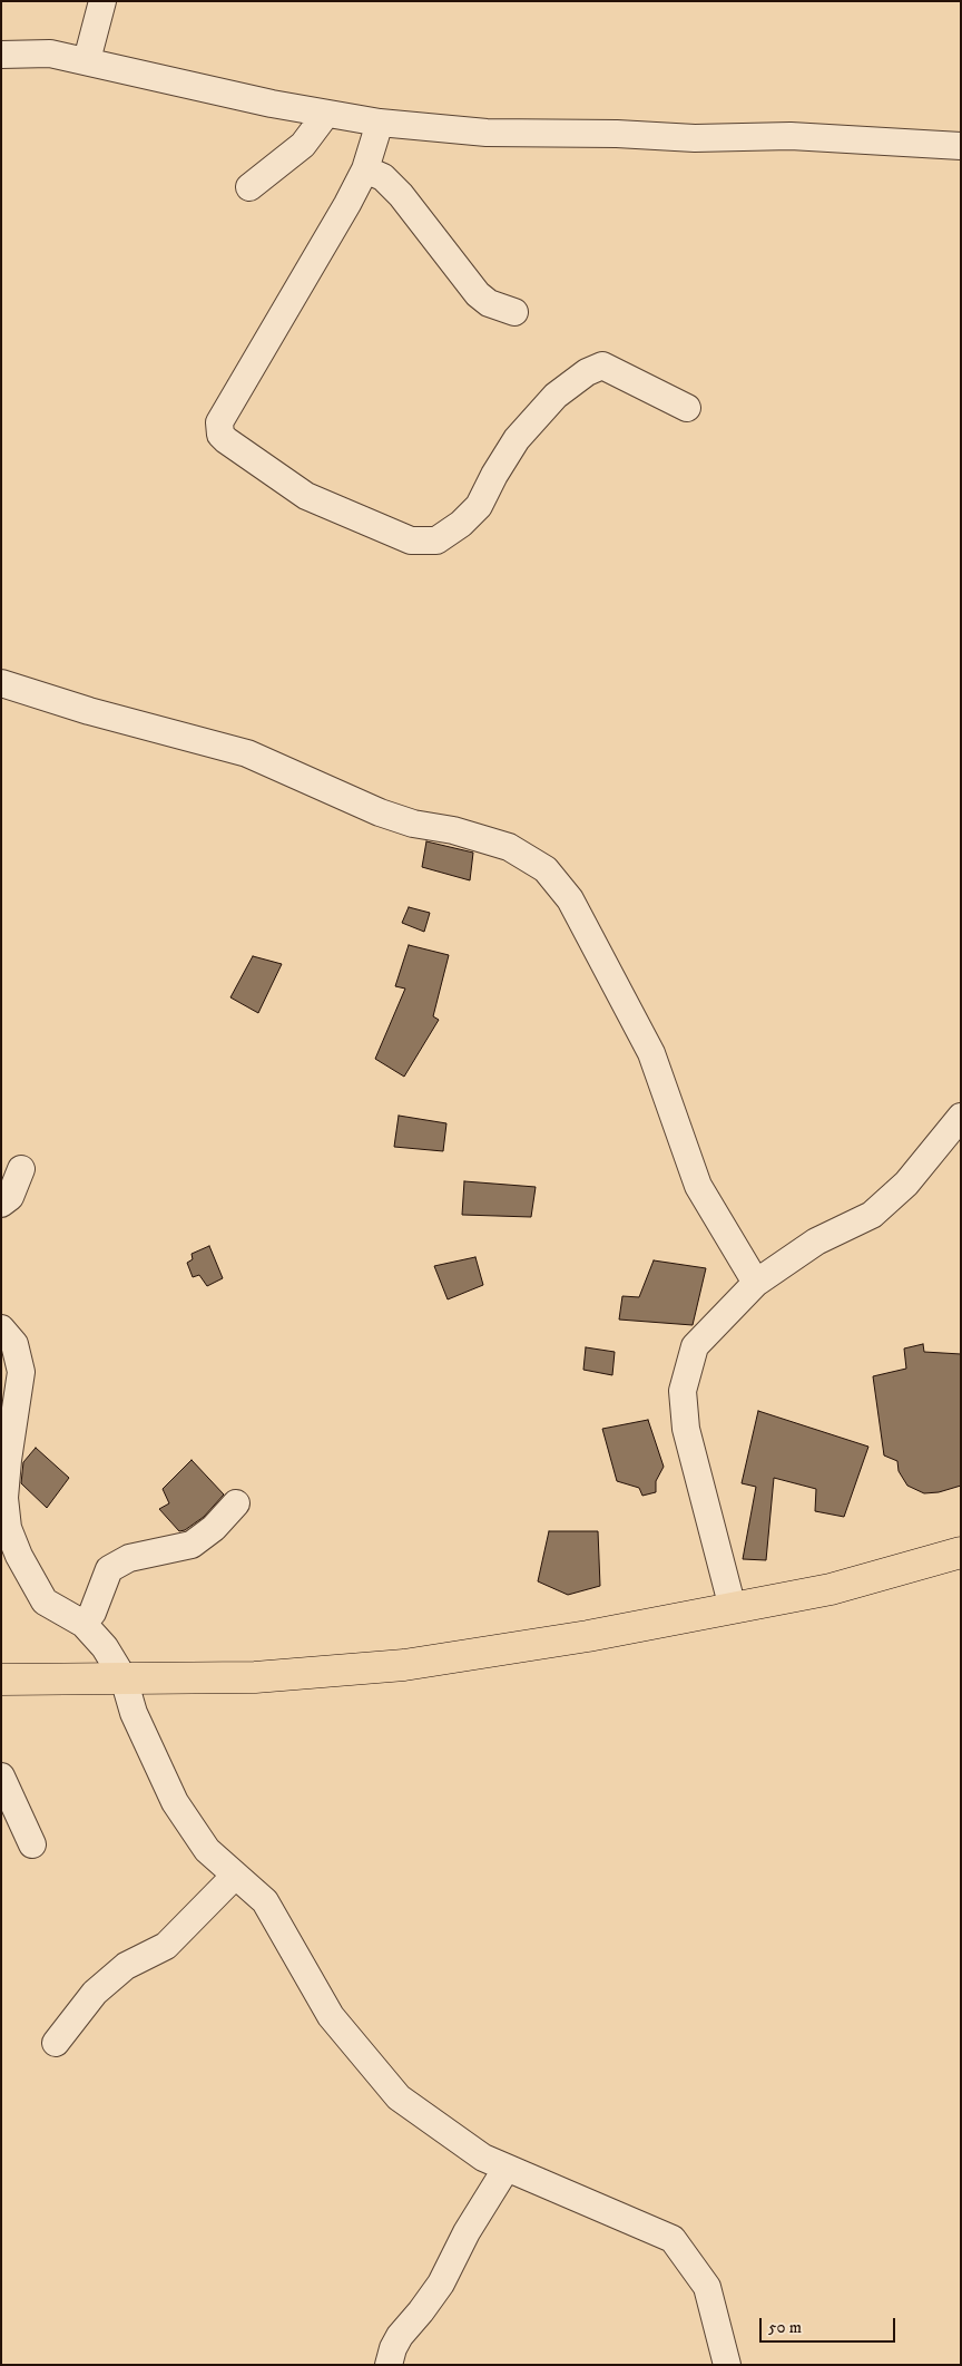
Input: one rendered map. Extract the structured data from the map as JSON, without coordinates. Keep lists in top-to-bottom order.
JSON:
{
  "scale_bar": "50 m"
}
